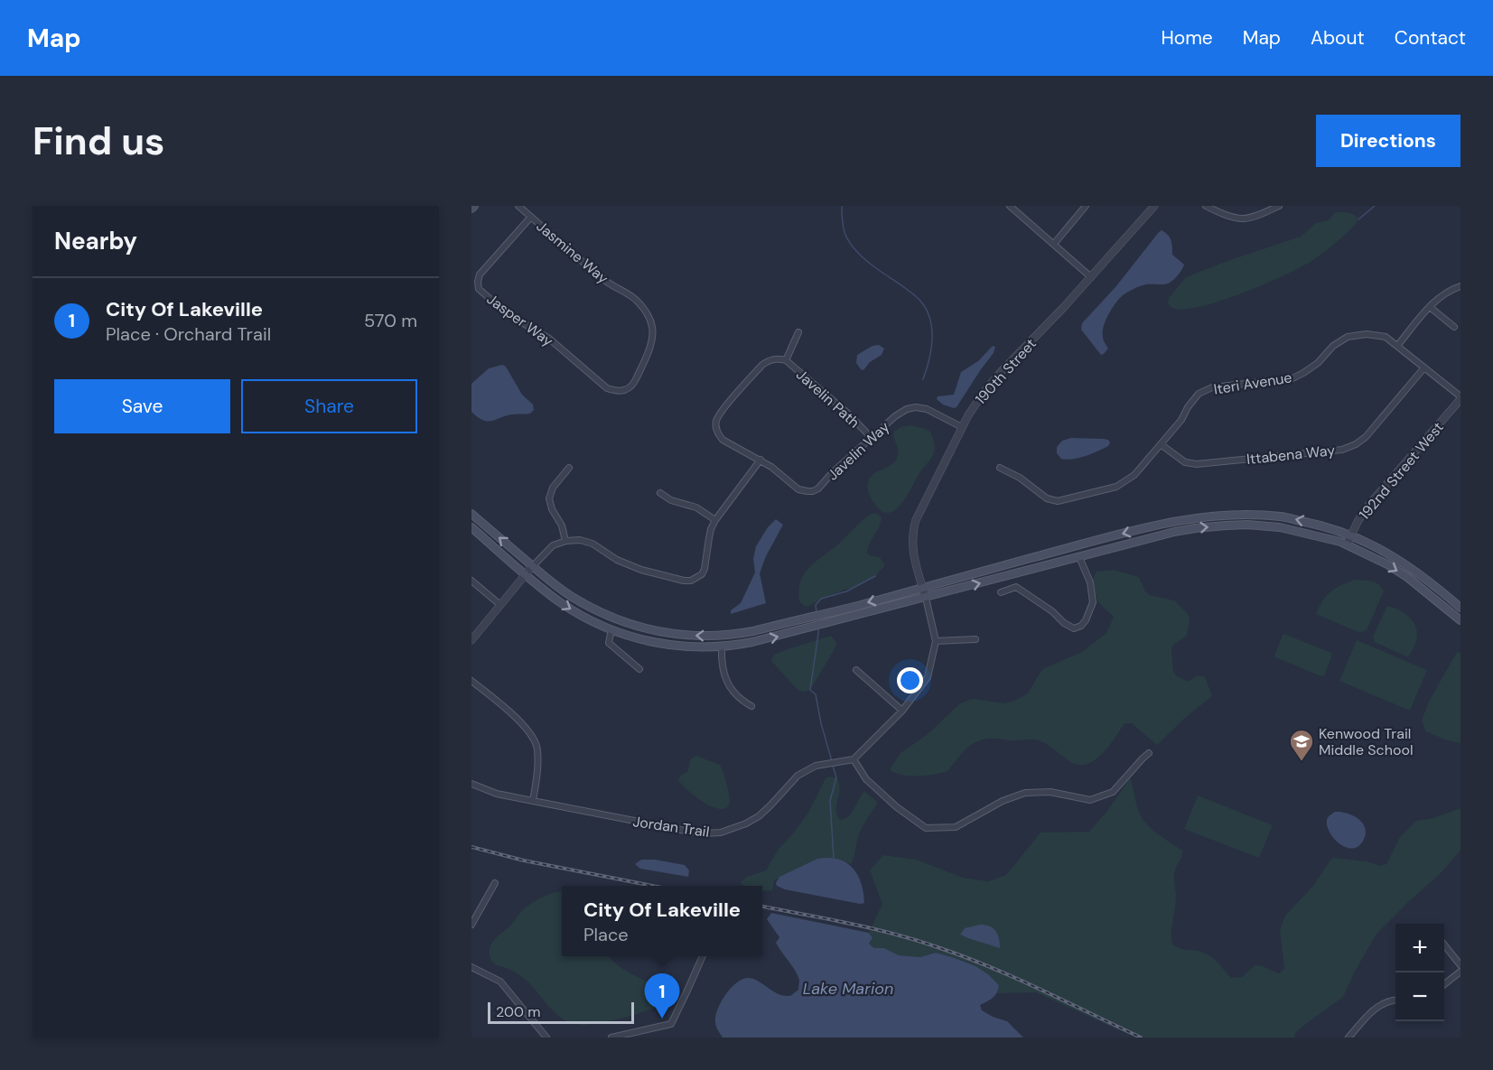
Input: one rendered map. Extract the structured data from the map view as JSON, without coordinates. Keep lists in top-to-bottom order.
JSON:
{
  "streets": {
    "street": [
      "Jasmine Way",
      "Jasper Way",
      "190th Street",
      "Iteri Avenue",
      "Javelin Path",
      "Javelin Way",
      "Ittabena Way",
      "192nd Street West",
      "Jordan Trail"
    ]
  },
  "crossings": [
    ["Jasmine Way", "Jasper Way"],
    ["190th Street", "Javelin Way"],
    ["Iteri Avenue", "Ittabena Way"],
    ["Iteri Avenue", "192nd Street West"],
    ["Javelin Path", "Javelin Way"]
  ],
  "water": ["Lake Marion"],
  "places": {
    "school or university": ["Kenwood Trail Middle School"]
  },
  "scale_bar": "200 m",
  "page": {
    "header": "Map",
    "nav": [
      "Home",
      "Map",
      "About",
      "Contact"
    ],
    "buttons": [
      "Directions",
      ["Save", "Share"]
    ],
    "title": "Find us",
    "heading": "Nearby",
    "list": [
      {
        "mark": "1",
        "name": "City Of Lakeville",
        "note": "Place · Orchard Trail",
        "value": "570 m"
      }
    ],
    "popup": ["City Of Lakeville", "Place"],
    "map_buttons": ["+", "−"],
    "pins": "1",
    "scale": "200 m"
  }
}
